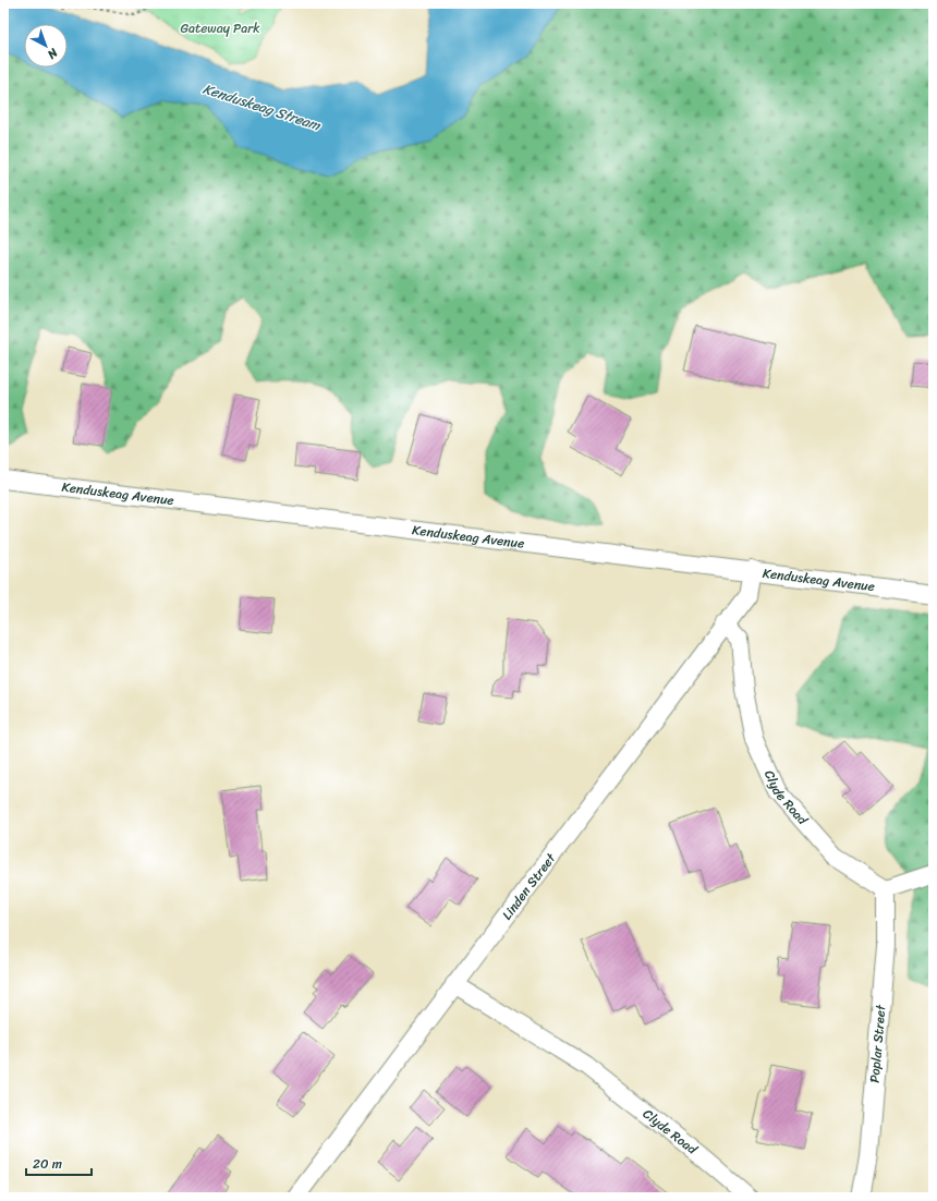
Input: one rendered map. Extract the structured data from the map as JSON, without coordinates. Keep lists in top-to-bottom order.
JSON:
{
  "streets": {
    "street": [
      "Kenduskeag Avenue",
      "Clyde Road",
      "Linden Street",
      "Poplar Street"
    ]
  },
  "crossings": [
    ["Kenduskeag Avenue", "Linden Street"],
    ["Clyde Road", "Linden Street"],
    ["Clyde Road", "Poplar Street"]
  ],
  "water": ["Kenduskeag Stream"],
  "parks": ["Gateway Park"],
  "scale_bar": "20 m",
  "north": "bottom right"
}
